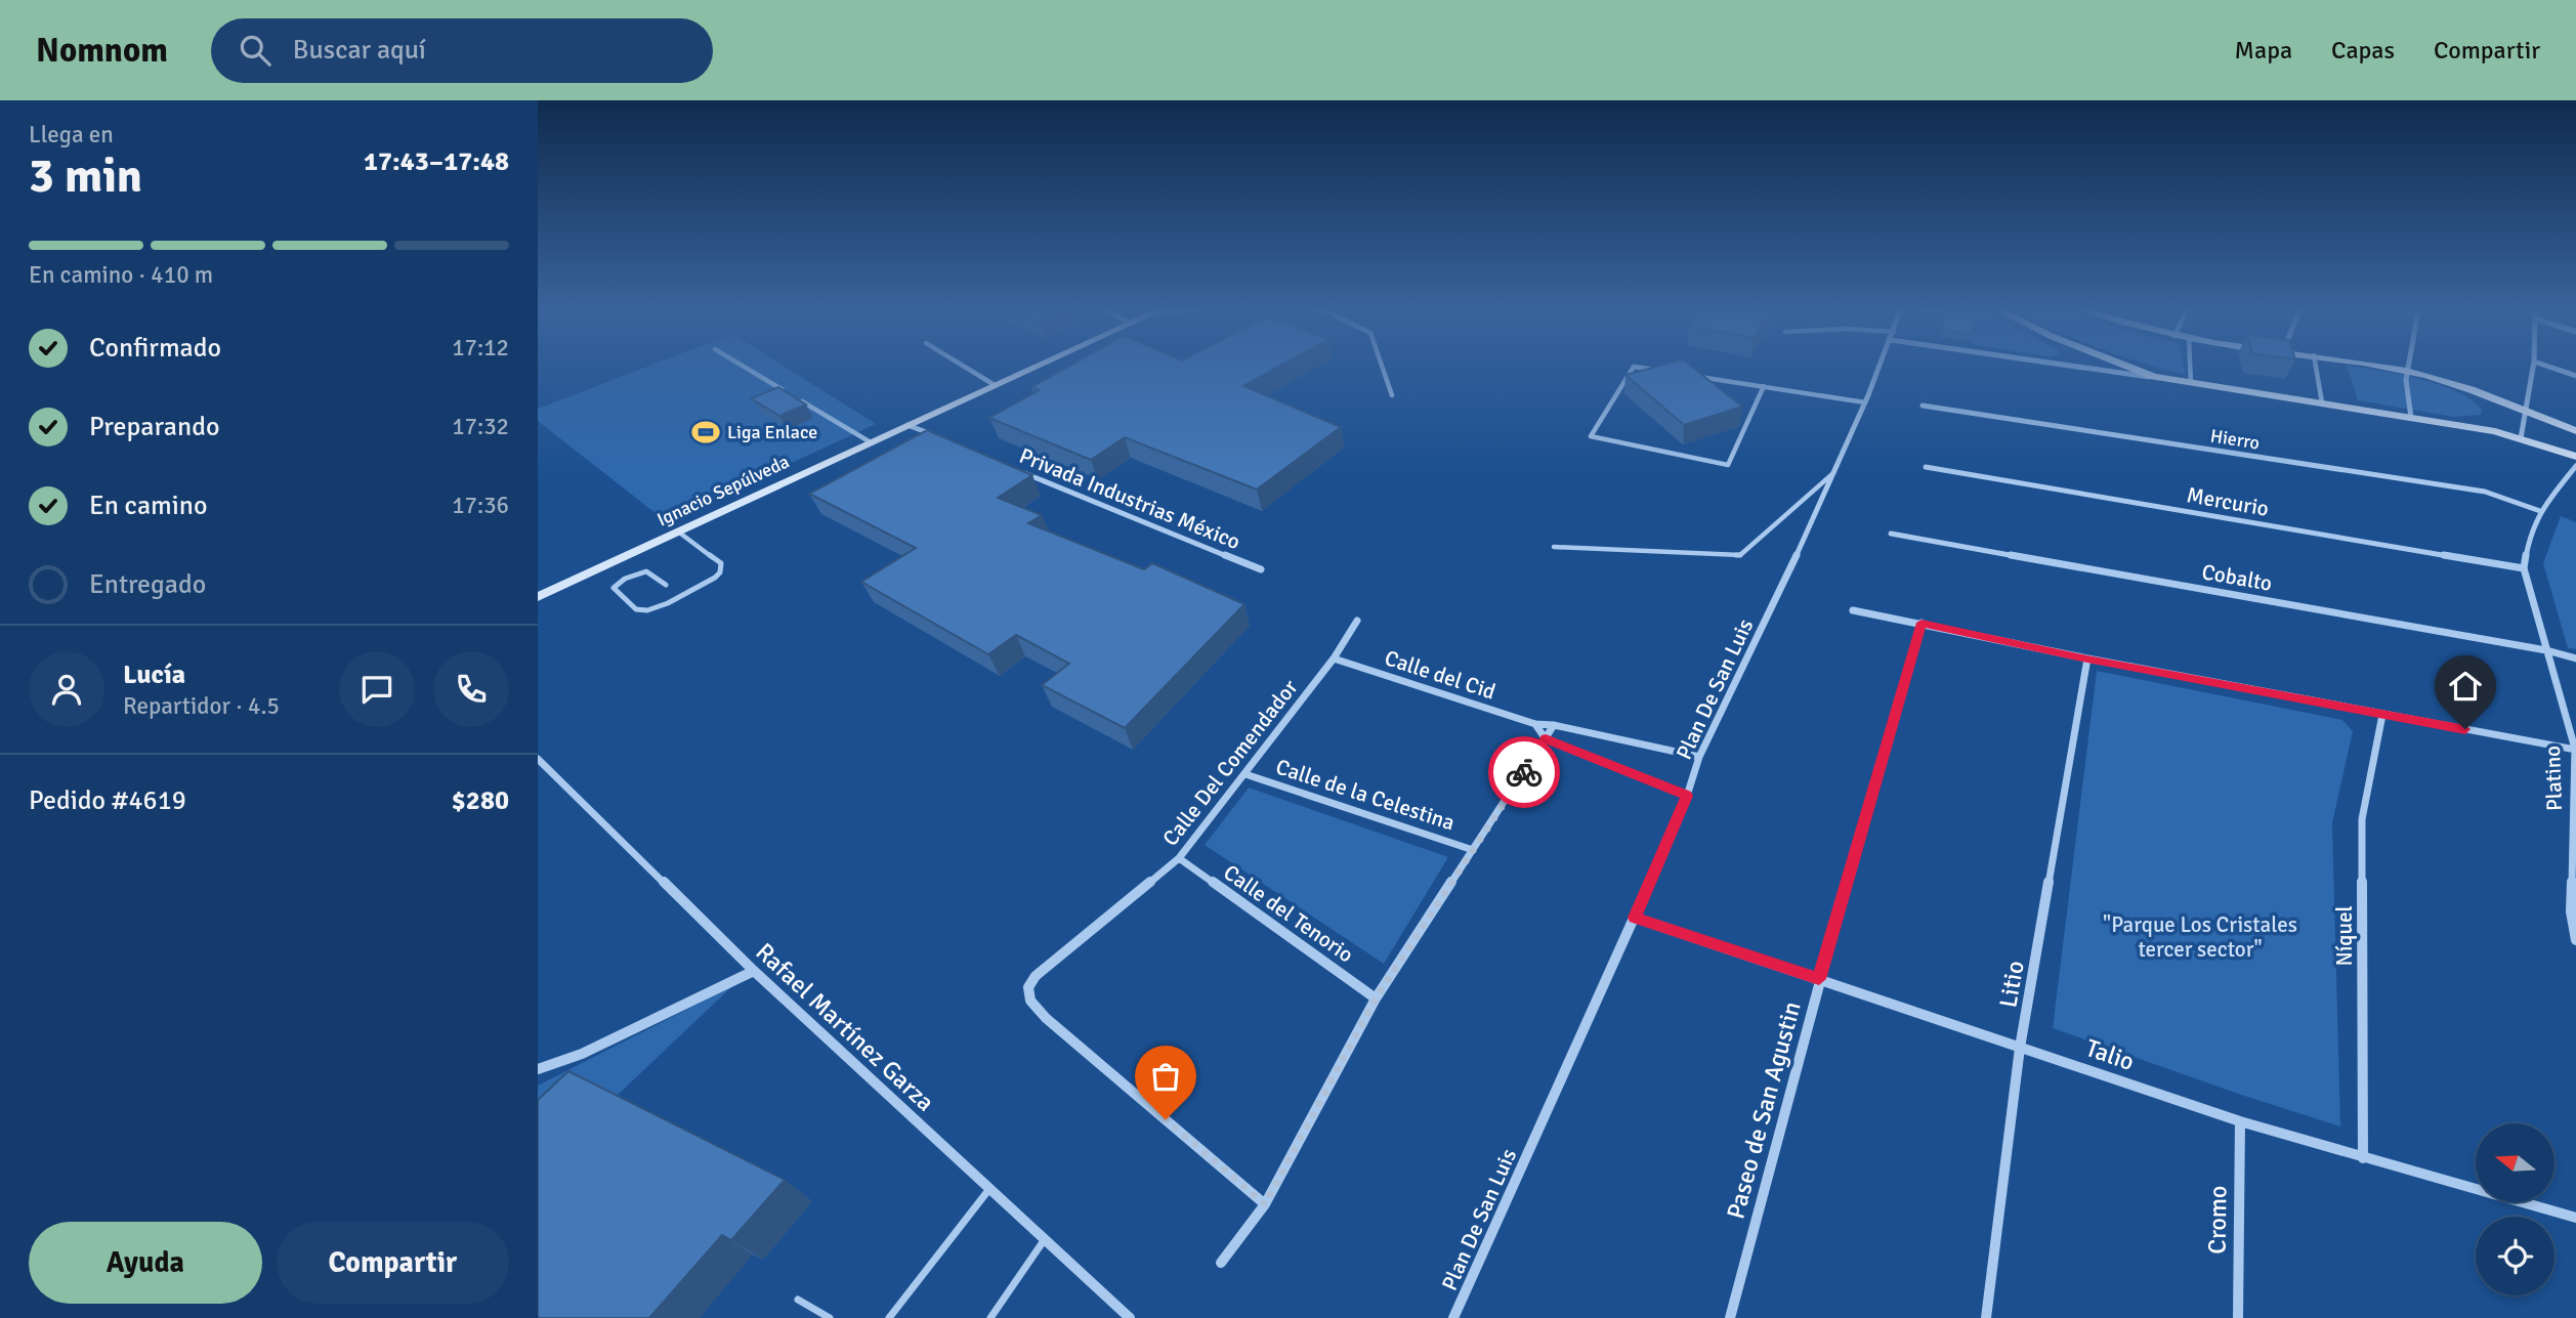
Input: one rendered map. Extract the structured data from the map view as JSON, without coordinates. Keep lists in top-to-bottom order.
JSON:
{
  "streets": {
    "main road": ["Ignacio Sepúlveda"],
    "street": [
      "Hierro",
      "Privada Industrias México",
      "Mercurio",
      "Cobalto",
      "Calle del Cid",
      "Plan De San Luis",
      "Calle Del Comendador",
      "Platino",
      "Calle de la Celestina",
      "Calle del Tenorio",
      "Níquel",
      "Litio",
      "Rafael Martínez Garza",
      "Talio",
      "Paseo de San Agustin",
      "Cromo"
    ]
  },
  "crossings": [
    ["Hierro", "Platino"],
    ["Mercurio", "Platino"],
    ["Cobalto", "Platino"],
    ["Calle del Cid", "Plan De San Luis"],
    ["Calle del Cid", "Calle Del Comendador"],
    ["Plan De San Luis", "Talio"],
    ["Calle Del Comendador", "Calle de la Celestina"],
    ["Calle Del Comendador", "Calle del Tenorio"],
    ["Níquel", "Talio"],
    ["Litio", "Talio"],
    ["Talio", "Paseo de San Agustin"],
    ["Talio", "Cromo"]
  ],
  "parks": ["\"Parque Los Cristales tercer sector\""],
  "places": {
    "sports": ["Liga Enlace"]
  },
  "north": "left",
  "page": {
    "header": "Nomnom",
    "search": "Buscar aquí",
    "nav": ["Mapa", "Capas", "Compartir"],
    "heading": ["3 min", "Llega en", "17:43–17:48"],
    "panel": [
      "Lucía",
      "Repartidor · 4.5",
      "Pedido #4619",
      "$280"
    ],
    "bar": "En camino · 410 m",
    "list": [
      ["Confirmado", "17:12"],
      ["Preparando", "17:32"],
      ["En camino", "17:36"],
      "Entregado"
    ],
    "buttons": ["Ayuda", "Compartir"]
  }
}
